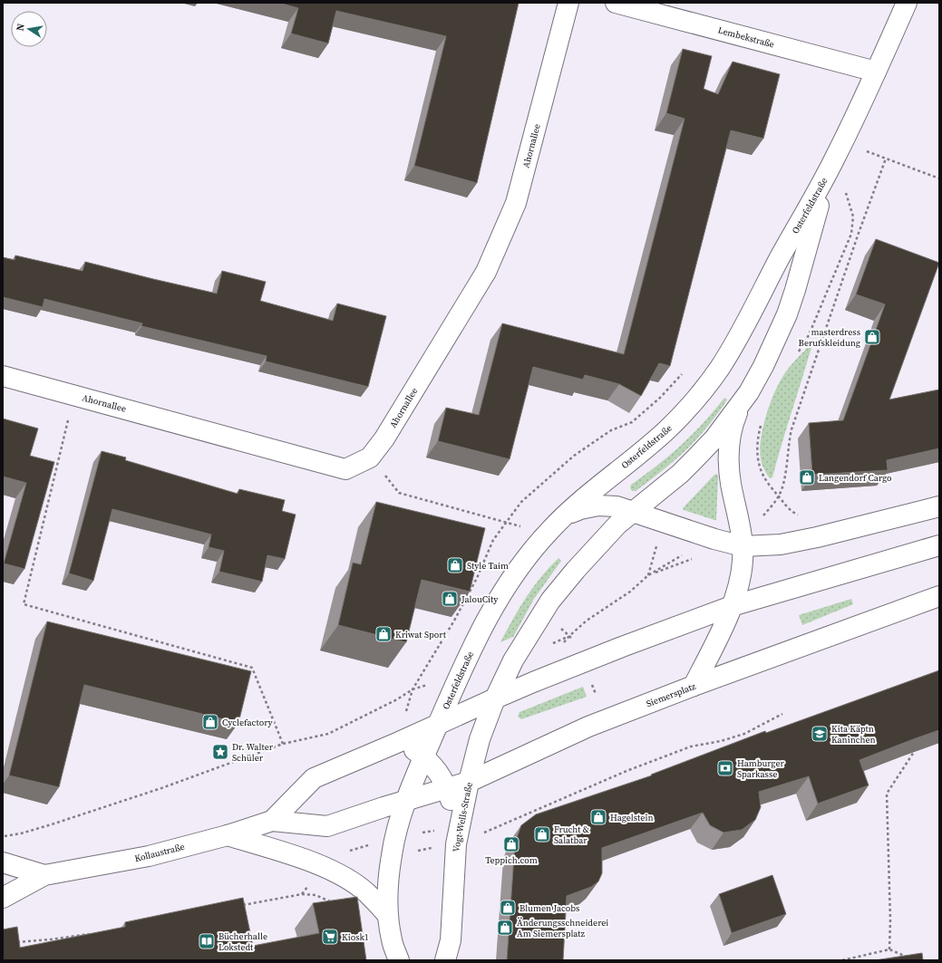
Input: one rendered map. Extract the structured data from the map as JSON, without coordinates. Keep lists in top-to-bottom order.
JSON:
{
  "streets": {
    "main road": [
      "Lembekstraße",
      "Ahornallee",
      "Osterfeldstraße",
      "Siemersplatz",
      "Vogt-Wells-Straße",
      "Kollaustraße"
    ]
  },
  "crossings": [
    ["Lembekstraße", "Osterfeldstraße"],
    ["Osterfeldstraße", "Vogt-Wells-Straße"],
    ["Osterfeldstraße", "Kollaustraße"],
    ["Siemersplatz", "Vogt-Wells-Straße"],
    ["Siemersplatz", "Kollaustraße"]
  ],
  "places": {
    "shop": [
      "masterdress Berufskleidung",
      "Langendorf Cargo",
      "Style Taim",
      "JalouCity",
      "Kriwat Sport",
      "Cyclefactory",
      "Hagelstein",
      "Frucht & Salatbar",
      "Teppich.com",
      "Blumen Jacobs",
      "Änderungsschneiderei Am Siemersplatz"
    ],
    "school or university": ["Kita Käptn Kaninchen"],
    "place": ["Dr. Walter Schüler"],
    "bank": ["Hamburger Sparkasse"],
    "supermarket": ["Kiosk1"],
    "library": ["Bücherhalle Lokstedt"]
  },
  "north": "left"
}
